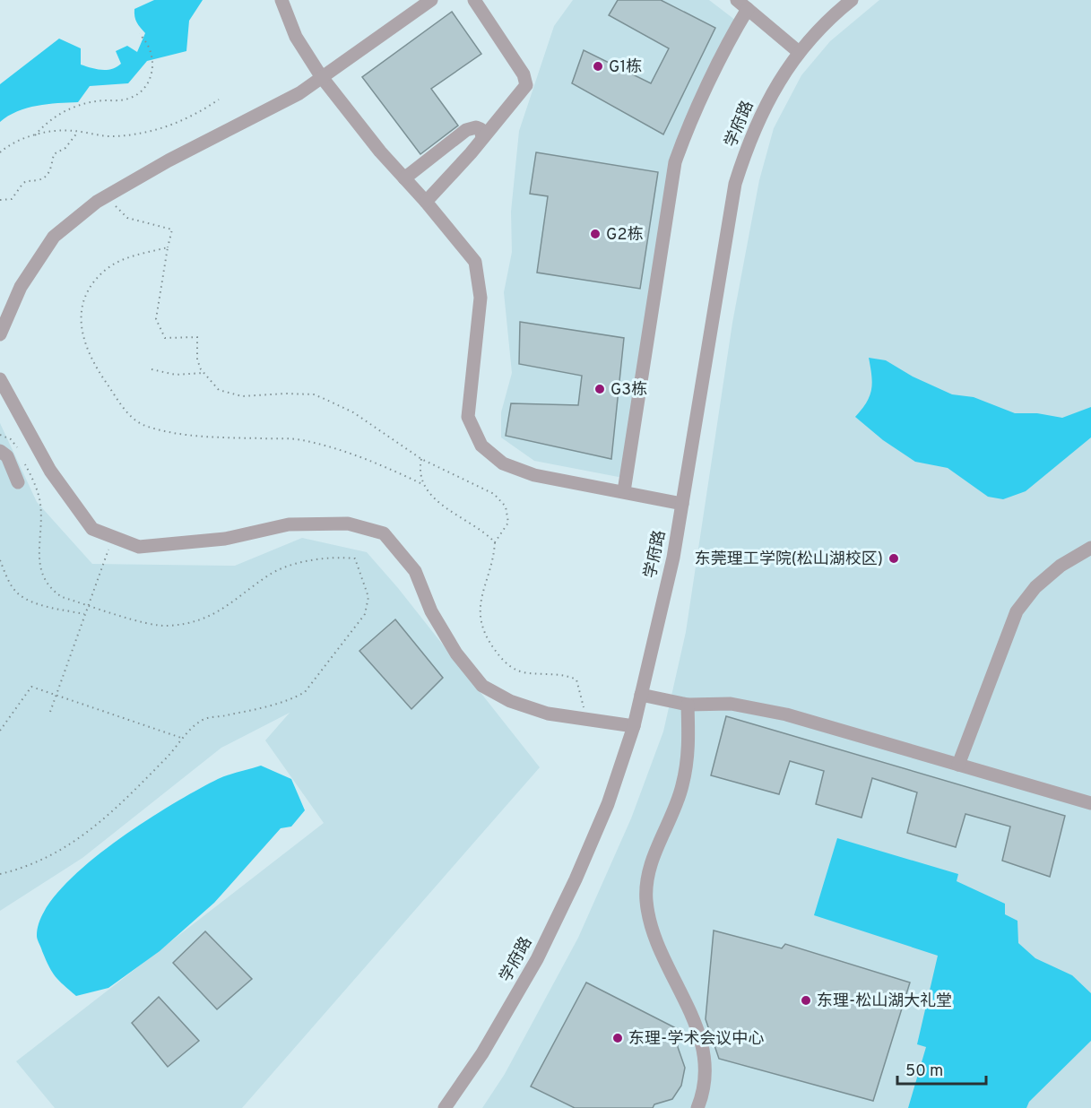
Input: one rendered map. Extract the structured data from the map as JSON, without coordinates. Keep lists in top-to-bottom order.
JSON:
{
  "streets": {
    "street": ["学府路"]
  },
  "places": [
    "G1栋",
    "G2栋",
    "G3栋",
    "东莞理工学院(松山湖校区)",
    "东理-松山湖大礼堂",
    "东理-学术会议中心"
  ],
  "scale_bar": "50 m"
}
